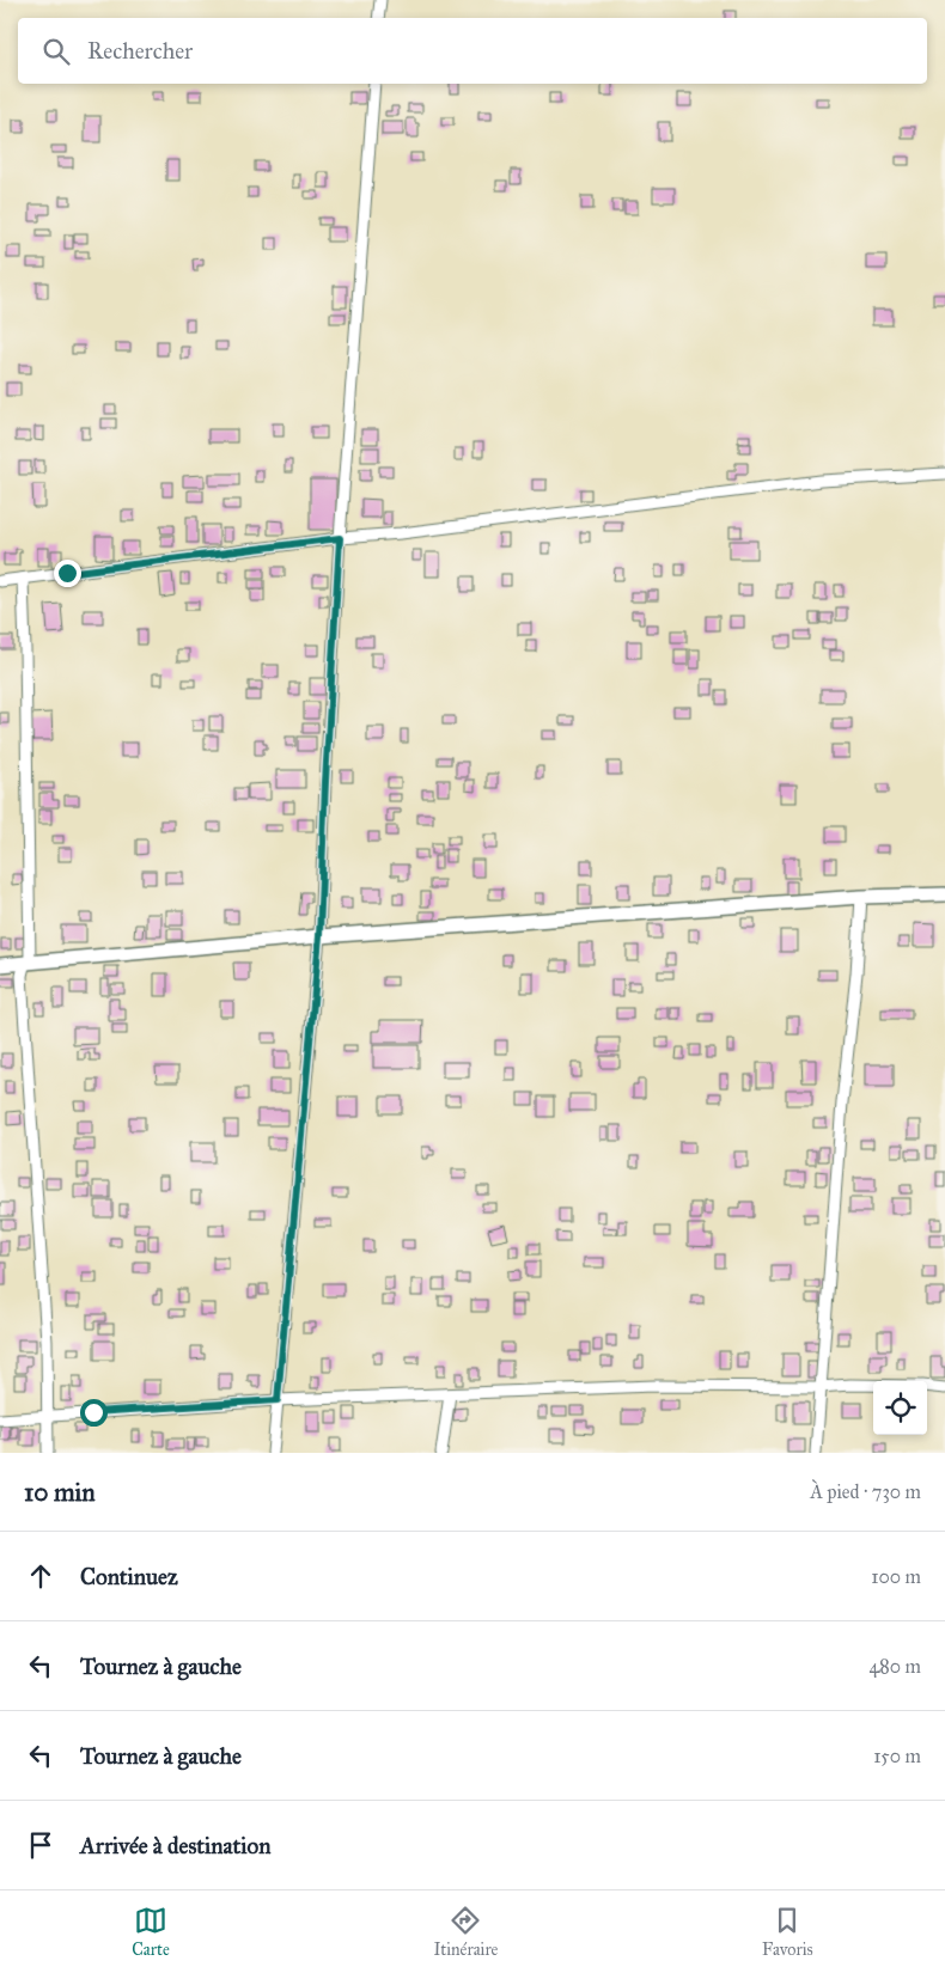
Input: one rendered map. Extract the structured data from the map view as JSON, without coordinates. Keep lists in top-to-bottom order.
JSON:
{
  "page": {
    "search": "Rechercher",
    "heading": ["10 min", "À pied · 730 m"],
    "list": [
      ["Continuez", "100 m"],
      ["Tournez à gauche", "480 m"],
      ["Tournez à gauche", "150 m"],
      "Arrivée à destination"
    ],
    "nav": ["Carte", "Itinéraire", "Favoris"]
  }
}
